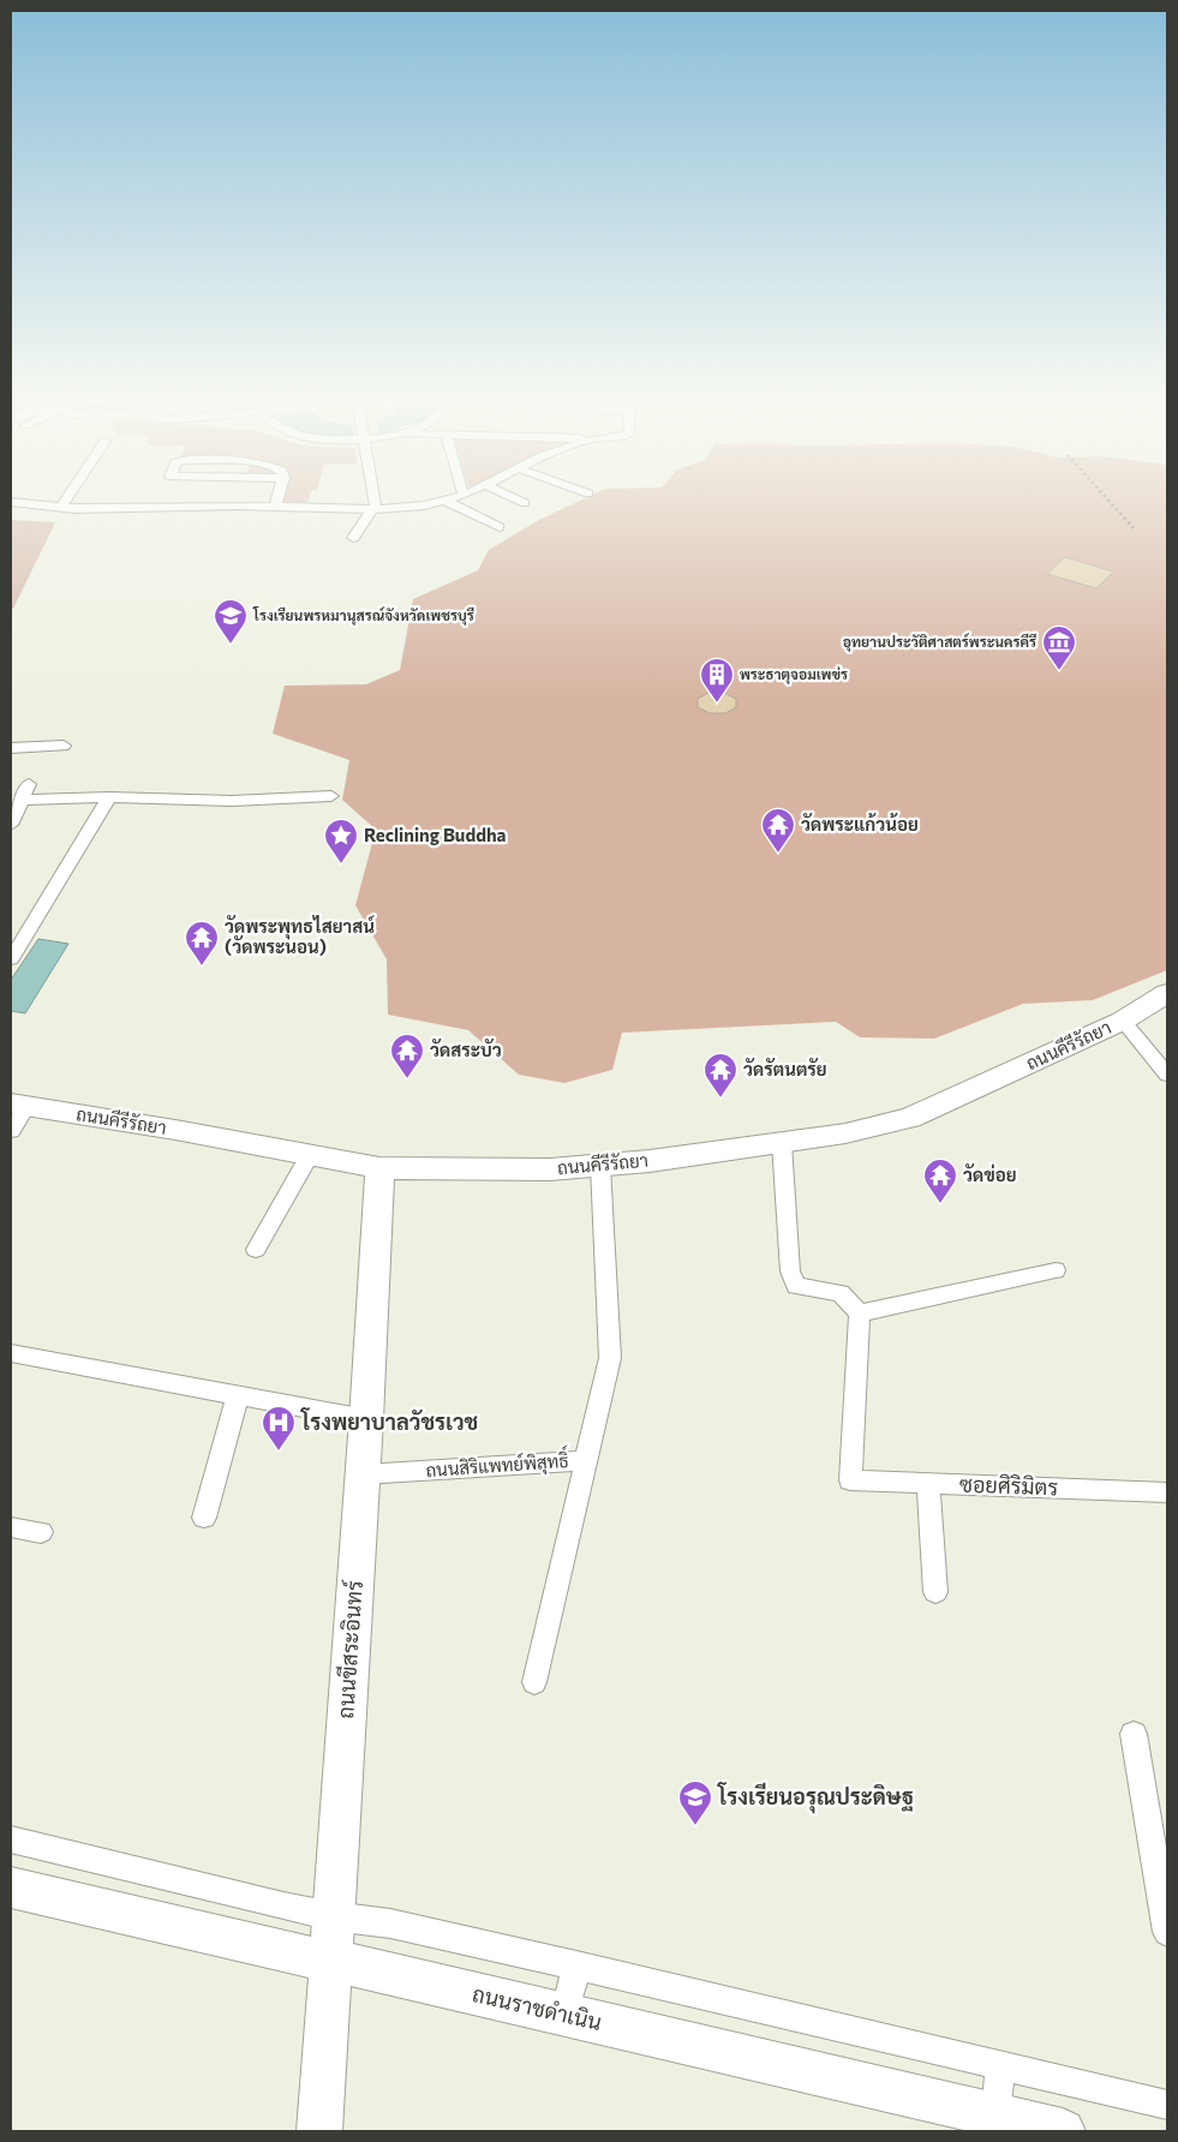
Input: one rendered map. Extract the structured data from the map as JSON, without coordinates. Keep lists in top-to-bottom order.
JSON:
{
  "streets": {
    "street": [
      "ถนนคีรีรัถยา",
      "ถนนสิริแพทย์พิสุทธิ์",
      "ซอยศิริมิตร",
      "ถนนขีสระอินทร์",
      "ถนนราชดำเนิน"
    ]
  },
  "crossings": [
    ["ถนนคีรีรัถยา", "ถนนสิริแพทย์พิสุทธิ์"],
    ["ถนนคีรีรัถยา", "ถนนขีสระอินทร์"],
    ["ถนนสิริแพทย์พิสุทธิ์", "ถนนขีสระอินทร์"],
    ["ถนนขีสระอินทร์", "ถนนราชดำเนิน"]
  ],
  "places": {
    "school or university": ["โรงเรียนพรหมานุสรณ์จังหวัดเพชรบุรี", "โรงเรียนอรุณประดิษฐ"],
    "museum": ["อุทยานประวัติศาสตร์พระนครคีรี"],
    "building": ["พระธาตุจอมเพข่ร"],
    "temple": [
      "วัดพระแก้วน้อย",
      "วัดพระพุทธไสยาสน์ (วัดพระนอน)",
      "วัดสระบัว",
      "วัดรัตนตรัย",
      "วัดข่อย"
    ],
    "place": ["Reclining Buddha"],
    "hospital": ["โรงพยาบาลวัชรเวช"]
  }
}
